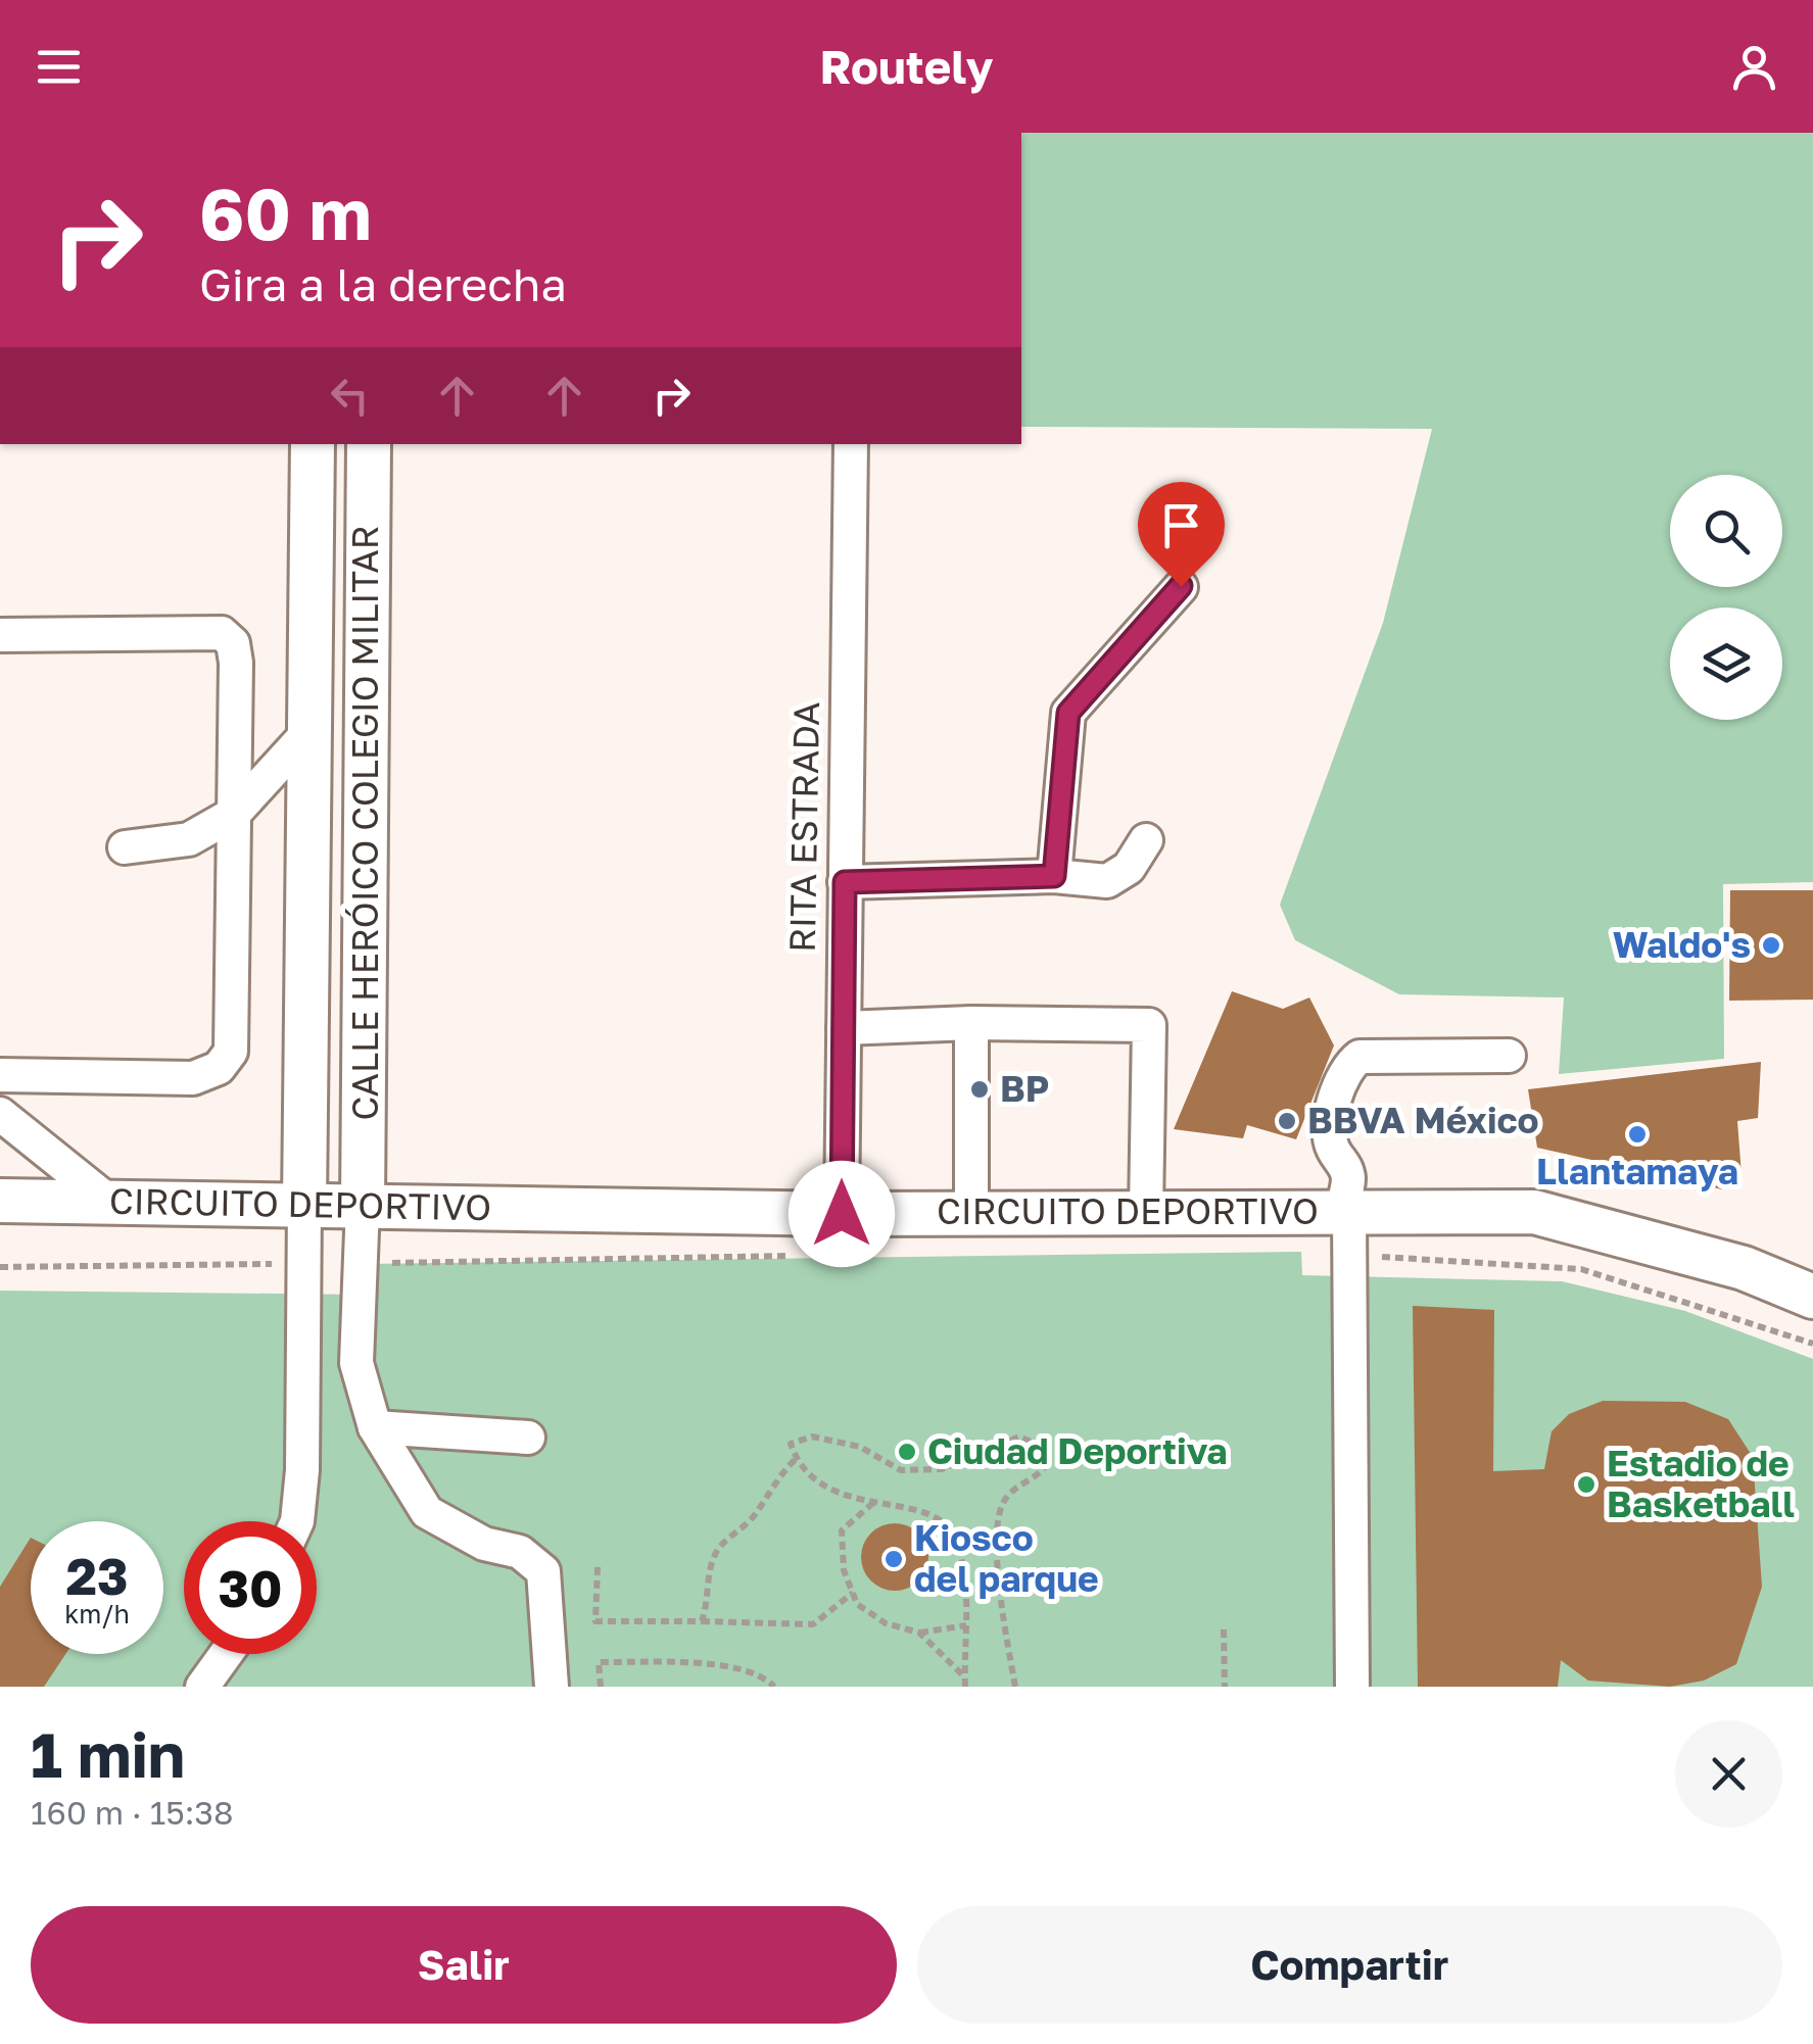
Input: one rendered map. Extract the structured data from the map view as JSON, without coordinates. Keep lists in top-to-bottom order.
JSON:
{
  "streets": {
    "main road": ["CALLE HERÓICO COLEGIO MILITAR", "CIRCUITO DEPORTIVO"],
    "street": ["RITA ESTRADA"]
  },
  "crossings": [
    ["CALLE HERÓICO COLEGIO MILITAR", "CIRCUITO DEPORTIVO"],
    ["RITA ESTRADA", "CIRCUITO DEPORTIVO"]
  ],
  "places": [
    "Waldo's",
    "BP",
    "BBVA México",
    "Llantamaya",
    "Ciudad Deportiva",
    "Estadio de Basketball",
    "Kiosco del parque"
  ],
  "page": {
    "header": "Routely",
    "turn": ["60 m", "Gira a la derecha"],
    "speed": "23 km/h",
    "limit": "30",
    "heading": ["1 min", "160 m · 15:38"],
    "buttons": ["Salir", "Compartir"]
  }
}
